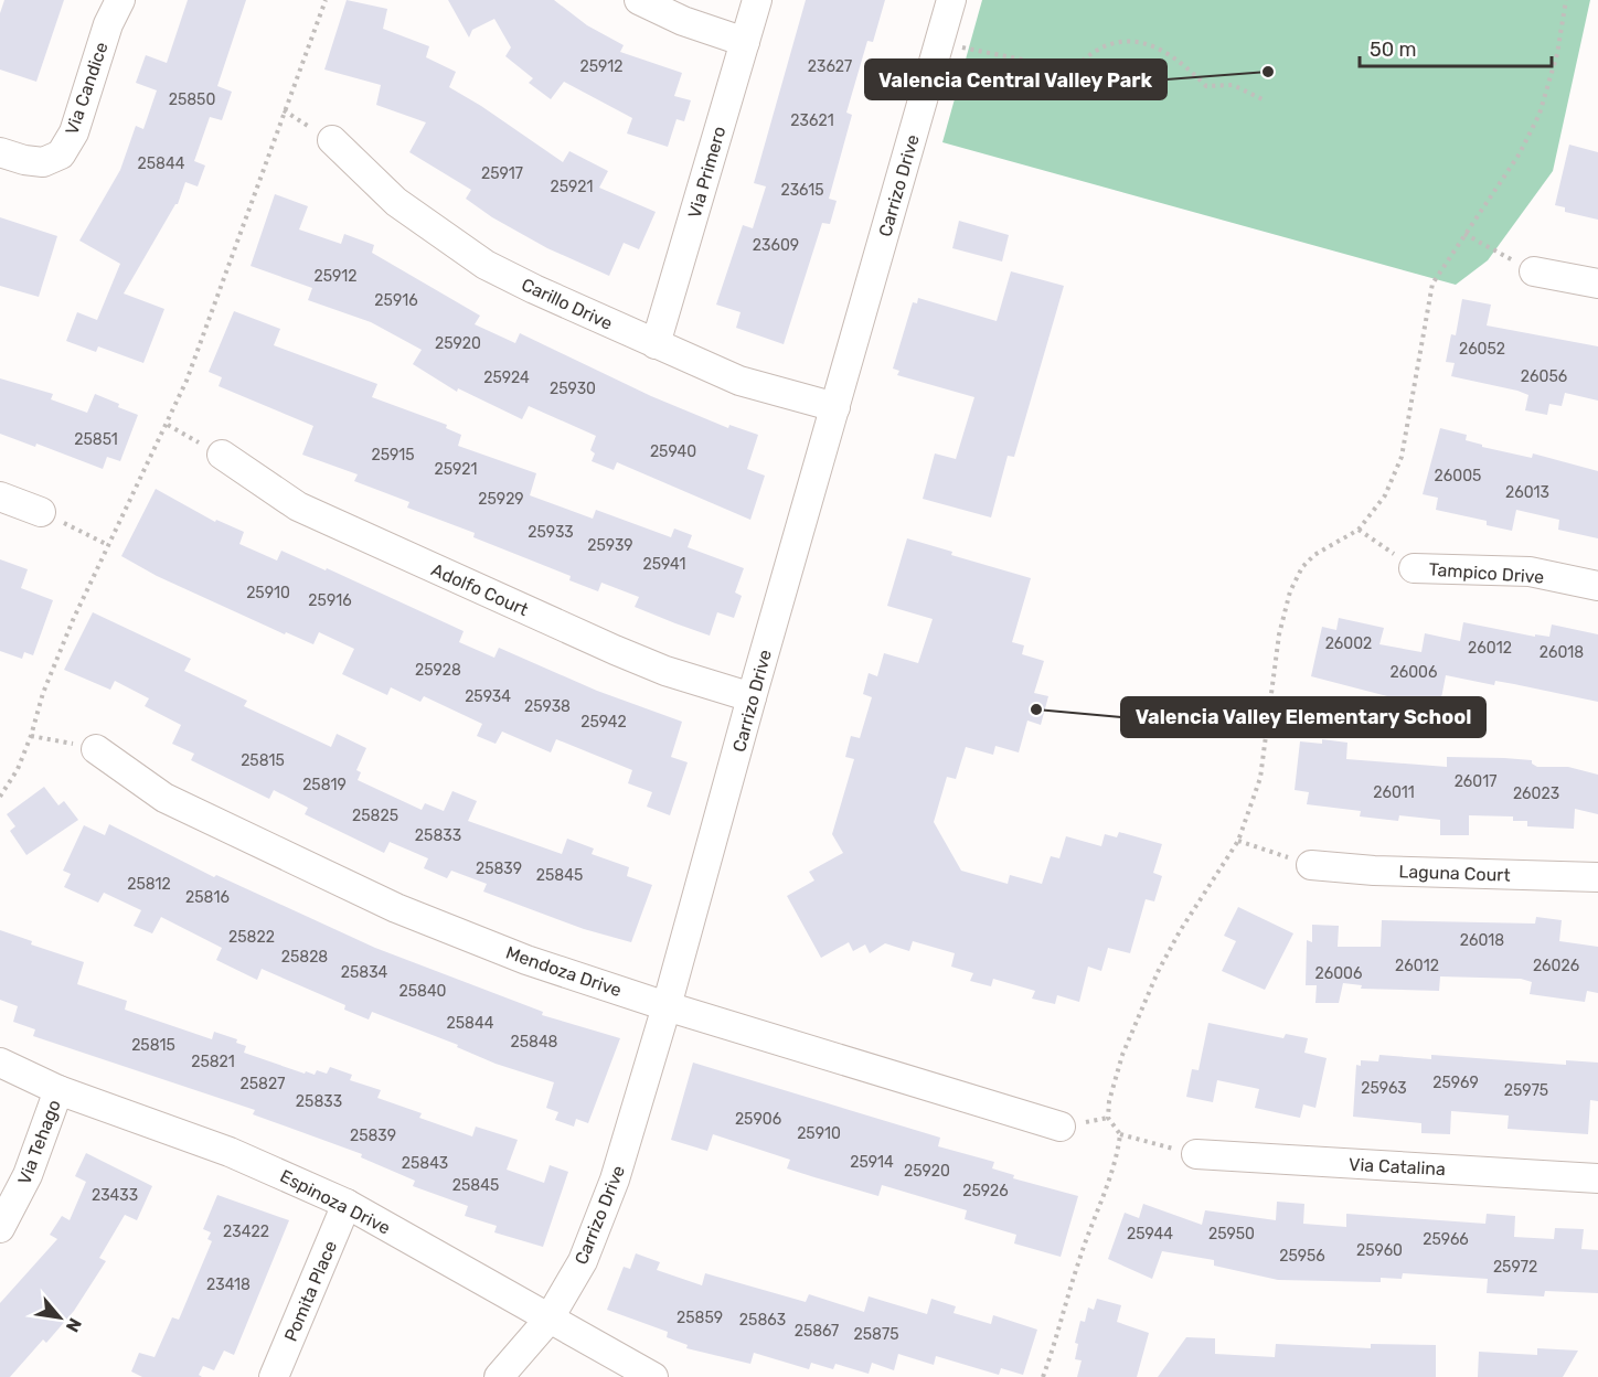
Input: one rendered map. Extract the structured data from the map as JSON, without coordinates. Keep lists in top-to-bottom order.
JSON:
{
  "streets": {
    "street": [
      "Via Candice",
      "Via Primero",
      "Carrizo Drive",
      "Carillo Drive",
      "Tampico Drive",
      "Adolfo Court",
      "Laguna Court",
      "Mendoza Drive",
      "Via Tehago",
      "Via Catalina",
      "Espinoza Drive",
      "Pomita Place"
    ]
  },
  "crossings": [
    ["Via Primero", "Carillo Drive"],
    ["Carrizo Drive", "Carillo Drive"],
    ["Carrizo Drive", "Adolfo Court"],
    ["Carrizo Drive", "Mendoza Drive"],
    ["Carrizo Drive", "Espinoza Drive"],
    ["Via Tehago", "Espinoza Drive"],
    ["Espinoza Drive", "Pomita Place"]
  ],
  "places": ["Valencia Central Valley Park", "Valencia Valley Elementary School"],
  "house_numbers": [
    "25912",
    "23627",
    "25850",
    "23621",
    "25844",
    "25917",
    "25921",
    "23615",
    "23609",
    "25912",
    "25916",
    "25920",
    "26052",
    "26056",
    "25924",
    "25930",
    "25851",
    "25940",
    "25915",
    "25921",
    "26005",
    "26013",
    "25929",
    "25933",
    "25939",
    "25941",
    "25910",
    "25916",
    "26002",
    "26012",
    "26018",
    "25928",
    "26006",
    "25934",
    "25938",
    "25942",
    "25815",
    "26017",
    "25819",
    "26011",
    "26023",
    "25825",
    "25833",
    "25839",
    "25845",
    "25812",
    "25816",
    "25822",
    "26018",
    "25828",
    "26012",
    "26026",
    "25834",
    "26006",
    "25840",
    "25844",
    "25848",
    "25815",
    "25821",
    "25969",
    "25827",
    "25963",
    "25975",
    "25833",
    "25906",
    "25910",
    "25839",
    "25914",
    "25843",
    "25920",
    "25845",
    "25926",
    "23433",
    "23422",
    "25944",
    "25950",
    "25966",
    "25960",
    "25956",
    "25972",
    "23418",
    "25859",
    "25863",
    "25867",
    "25875"
  ],
  "scale_bar": "50 m",
  "north": "bottom right"
}
